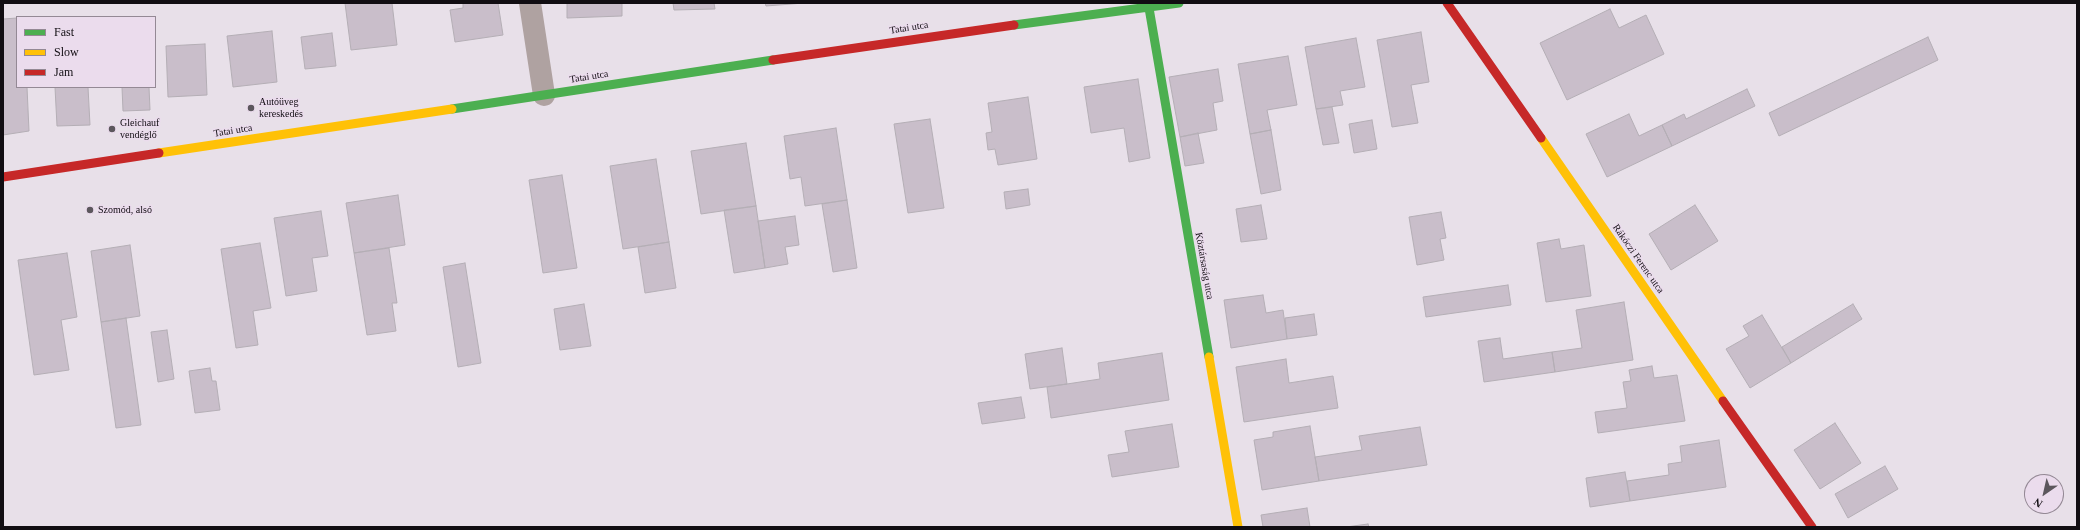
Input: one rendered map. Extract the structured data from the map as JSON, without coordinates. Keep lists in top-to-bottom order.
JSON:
{
  "streets": {
    "street": ["Tatai utca", "Rákóczi Ferenc utca", "Köztársaság utca"]
  },
  "crossings": [
    ["Tatai utca", "Köztársaság utca"]
  ],
  "places": ["Autóüveg kereskedés", "Gleichauf vendéglő", "Szomód, alsó"],
  "legend": ["Fast", "Slow", "Jam"],
  "north": "bottom left"
}
